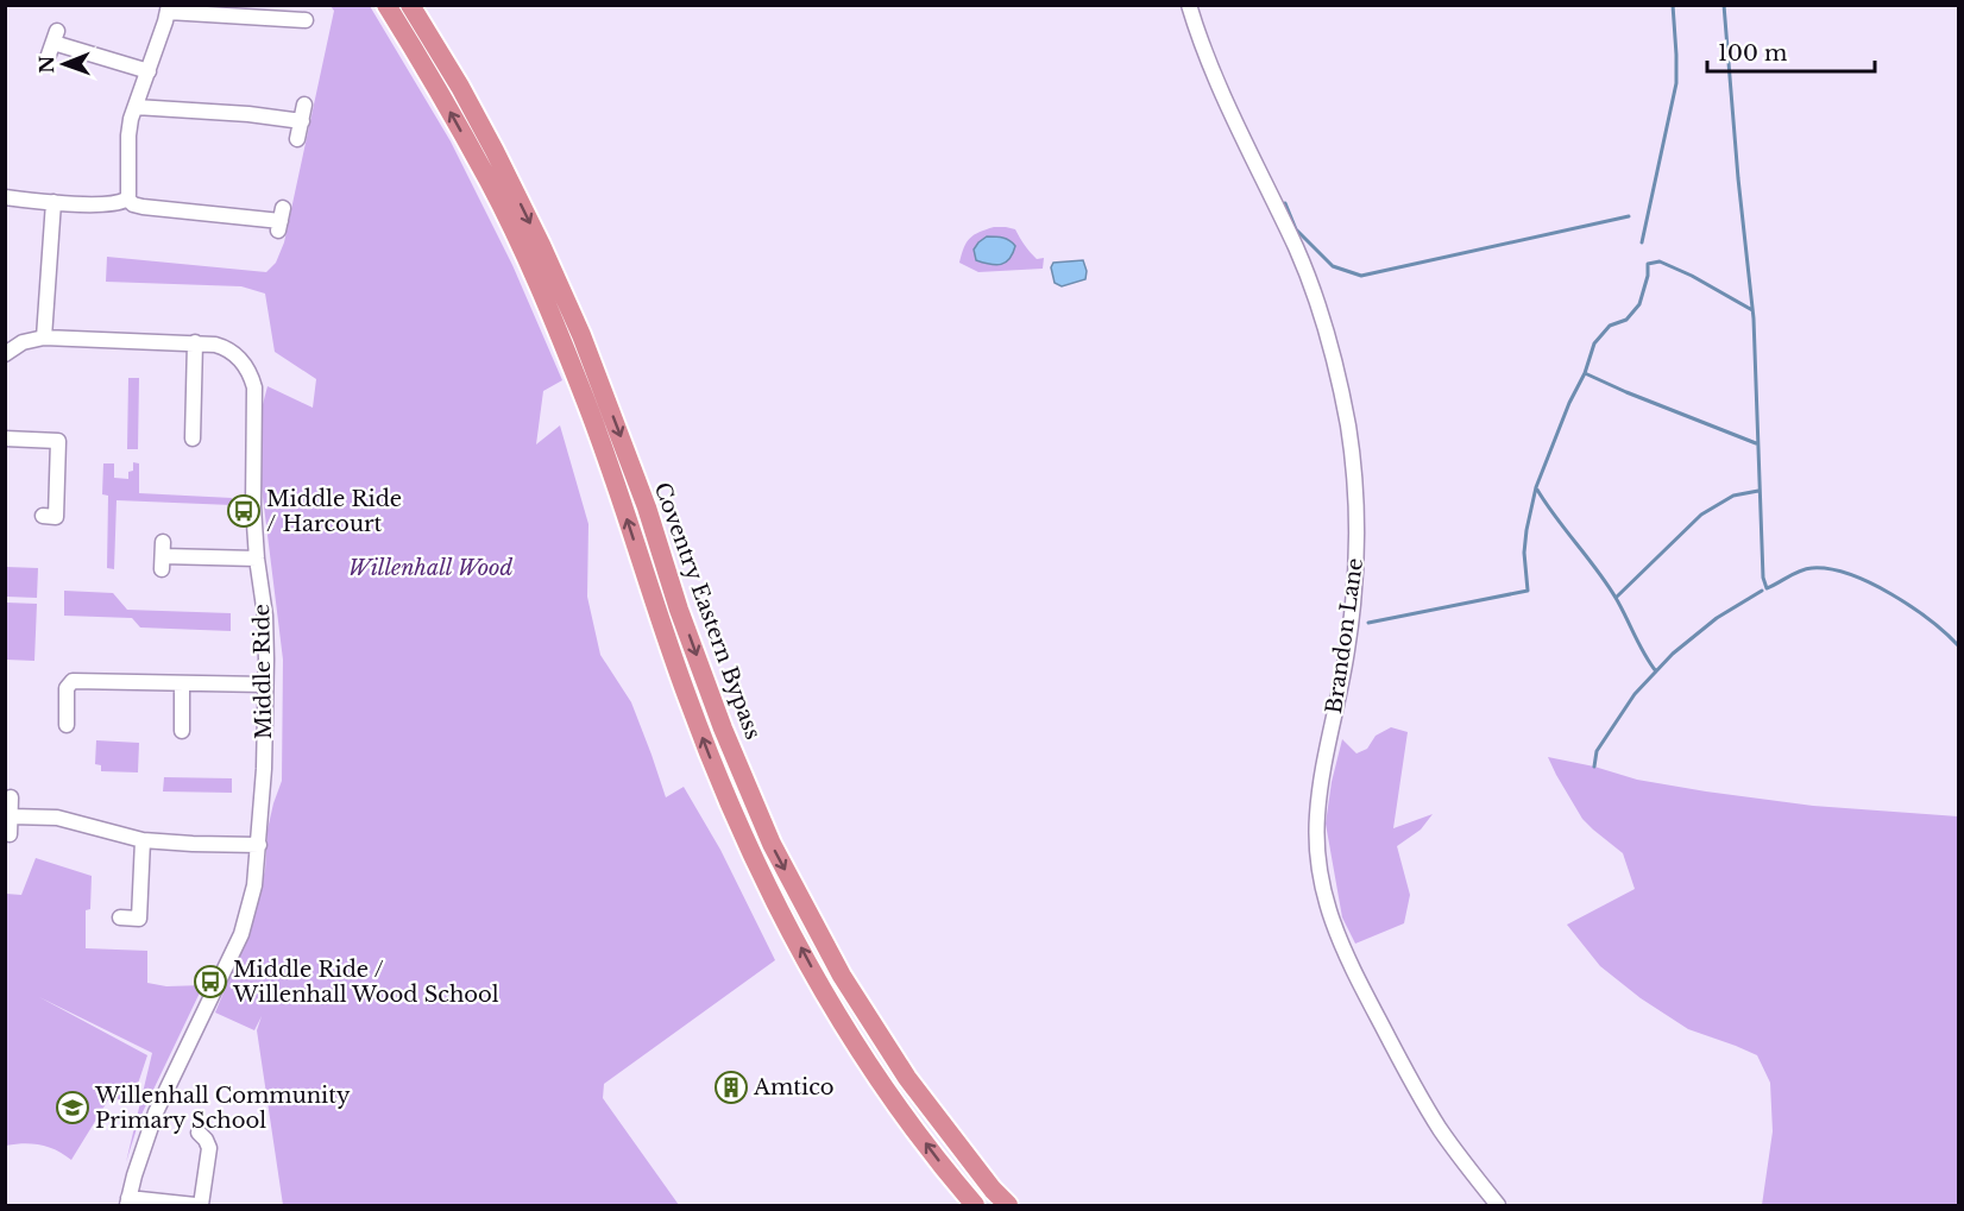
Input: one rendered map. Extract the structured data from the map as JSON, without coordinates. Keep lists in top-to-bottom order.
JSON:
{
  "streets": {
    "highway": ["Coventry Eastern Bypass"],
    "street": ["Brandon Lane", "Middle Ride"]
  },
  "parks": ["Willenhall Wood"],
  "places": {
    "bus stop": ["Middle Ride / Harcourt", "Middle Ride / Willenhall Wood School"],
    "building": ["Amtico"],
    "school or university": ["Willenhall Community Primary School"]
  },
  "scale_bar": "100 m",
  "north": "left"
}
